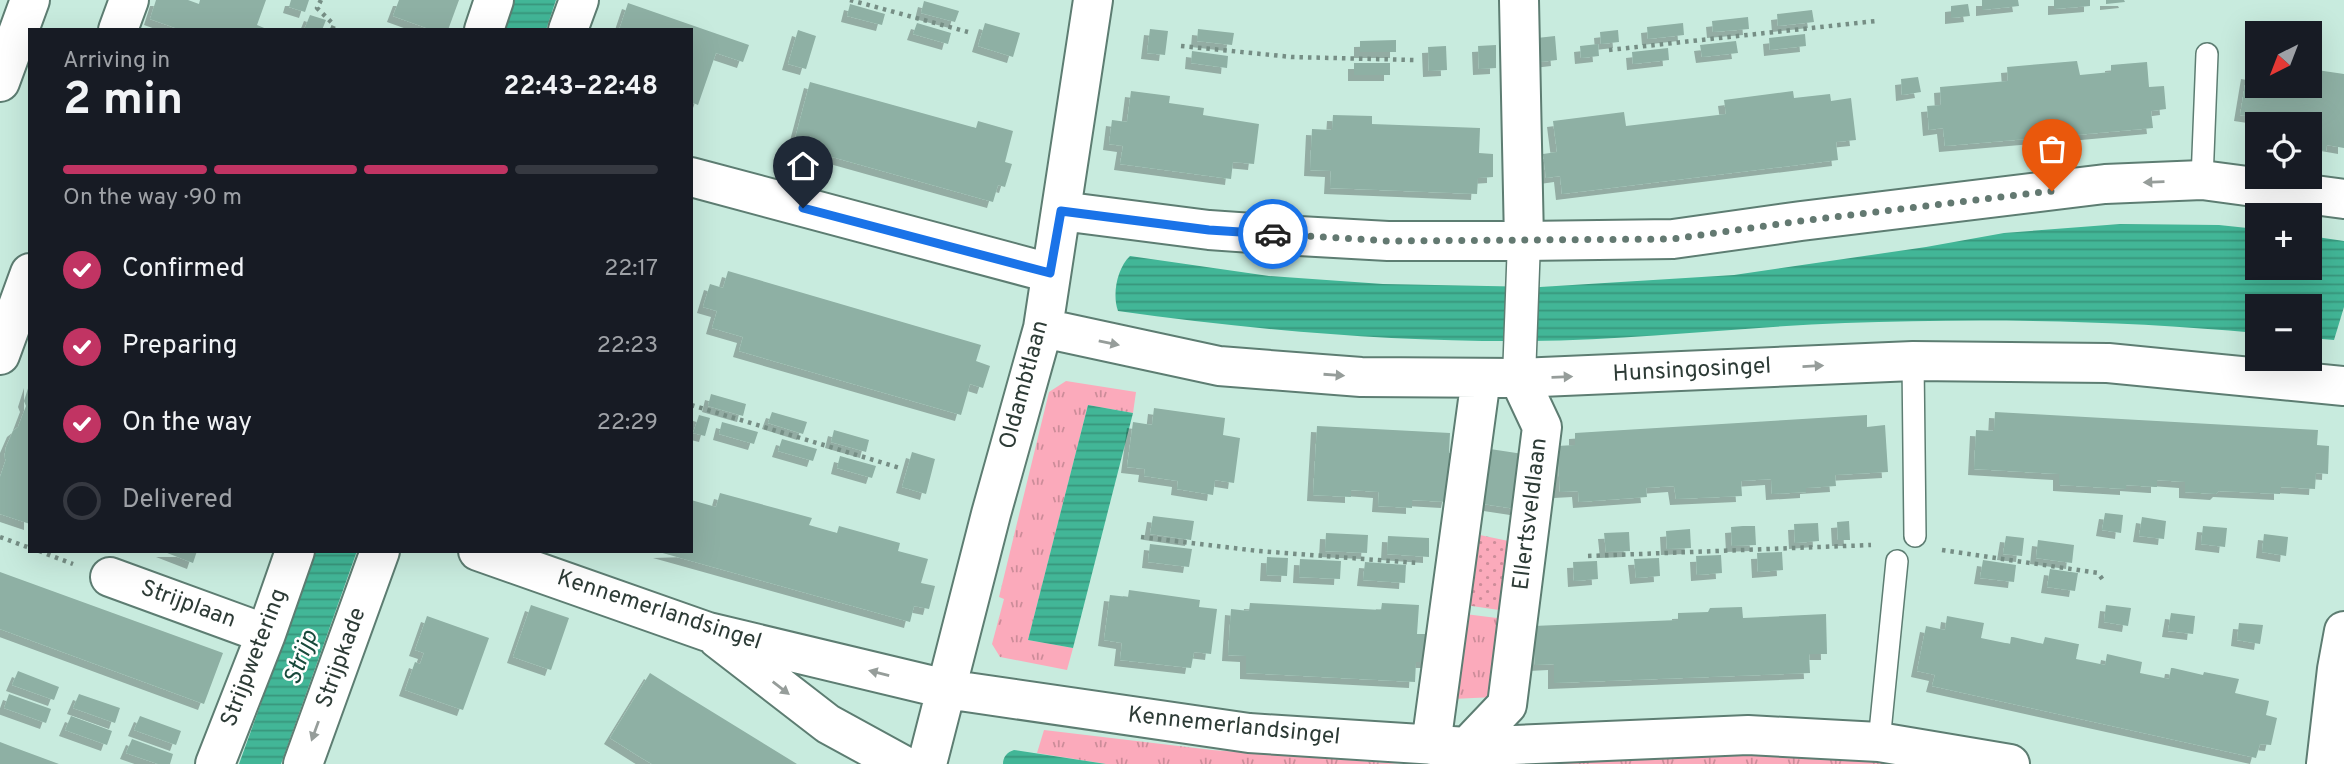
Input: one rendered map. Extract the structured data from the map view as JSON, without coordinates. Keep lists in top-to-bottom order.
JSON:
{
  "streets": {
    "street": [
      "Hunsingosingel",
      "Oldambtlaan",
      "Ellertsveldlaan",
      "Strijplaan",
      "Kennemerlandsingel",
      "Strijpwetering",
      "Strijpkade"
    ]
  },
  "crossings": [
    ["Hunsingosingel", "Oldambtlaan"],
    ["Hunsingosingel", "Ellertsveldlaan"],
    ["Oldambtlaan", "Kennemerlandsingel"],
    ["Ellertsveldlaan", "Kennemerlandsingel"],
    ["Strijplaan", "Strijpwetering"]
  ],
  "one_way": ["Strijpkade"],
  "water": ["Strijp"],
  "north": "bottom left",
  "page": {
    "map_buttons": ["+", "−"],
    "heading": ["2 min", "Arriving in", "22:43–22:48"],
    "bar": "On the way · 90 m",
    "list": [
      ["Confirmed", "22:17"],
      ["Preparing", "22:23"],
      ["On the way", "22:29"],
      "Delivered"
    ]
  }
}
